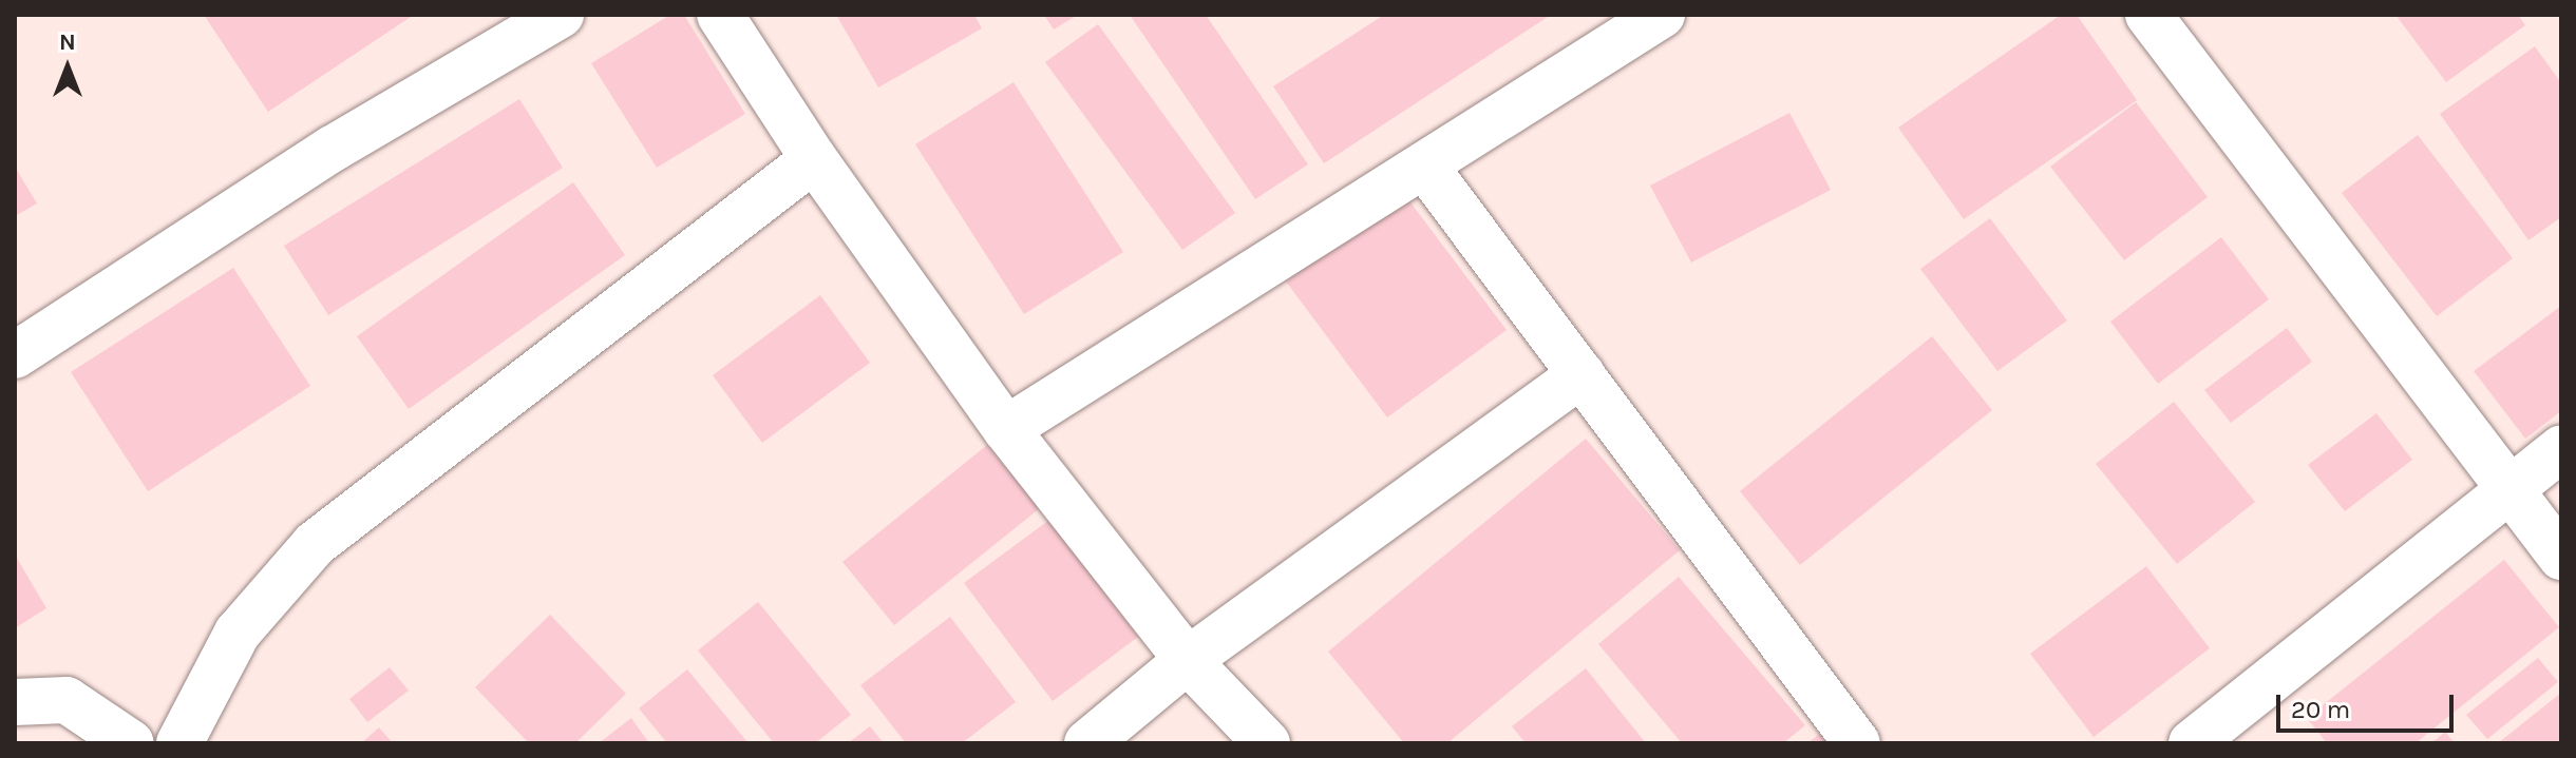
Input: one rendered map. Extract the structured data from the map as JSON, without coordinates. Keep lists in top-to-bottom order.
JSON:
{
  "scale_bar": "20 m",
  "north": "top"
}
